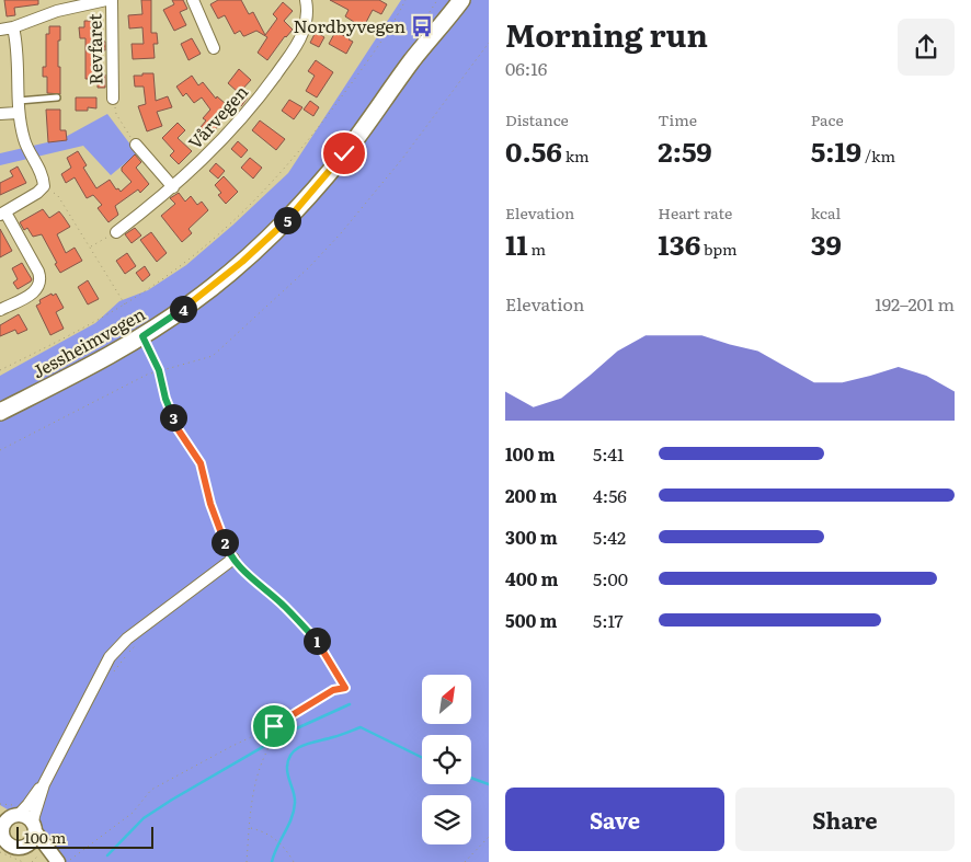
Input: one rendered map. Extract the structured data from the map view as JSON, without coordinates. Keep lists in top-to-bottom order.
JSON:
{
  "streets": {
    "main road": ["Jessheimvegen"],
    "street": ["Revfaret", "Vårvegen"]
  },
  "places": {
    "bus stop": ["Nordbyvegen"]
  },
  "scale_bar": "100 m",
  "north": "top right",
  "page": {
    "heading": ["Morning run", "06:16"],
    "stats": [
      ["Distance", "0.56 km"],
      ["Time", "2:59"],
      ["Pace", "5:19 /km"],
      ["Elevation", "11 m"],
      ["Heart rate", "136 bpm"],
      ["kcal", "39"]
    ],
    "pins": [
      "5",
      "4",
      "3",
      "2",
      "1"
    ],
    "chart": ["Elevation", "192–201 m"],
    "list": [
      {
        "name": "100 m",
        "note": "5:41"
      },
      {
        "name": "200 m",
        "note": "4:56"
      },
      {
        "name": "300 m",
        "note": "5:42"
      },
      {
        "name": "400 m",
        "note": "5:00"
      },
      {
        "name": "500 m",
        "note": "5:17"
      }
    ],
    "buttons": ["Save", "Share"],
    "scale": "100 m"
  }
}
